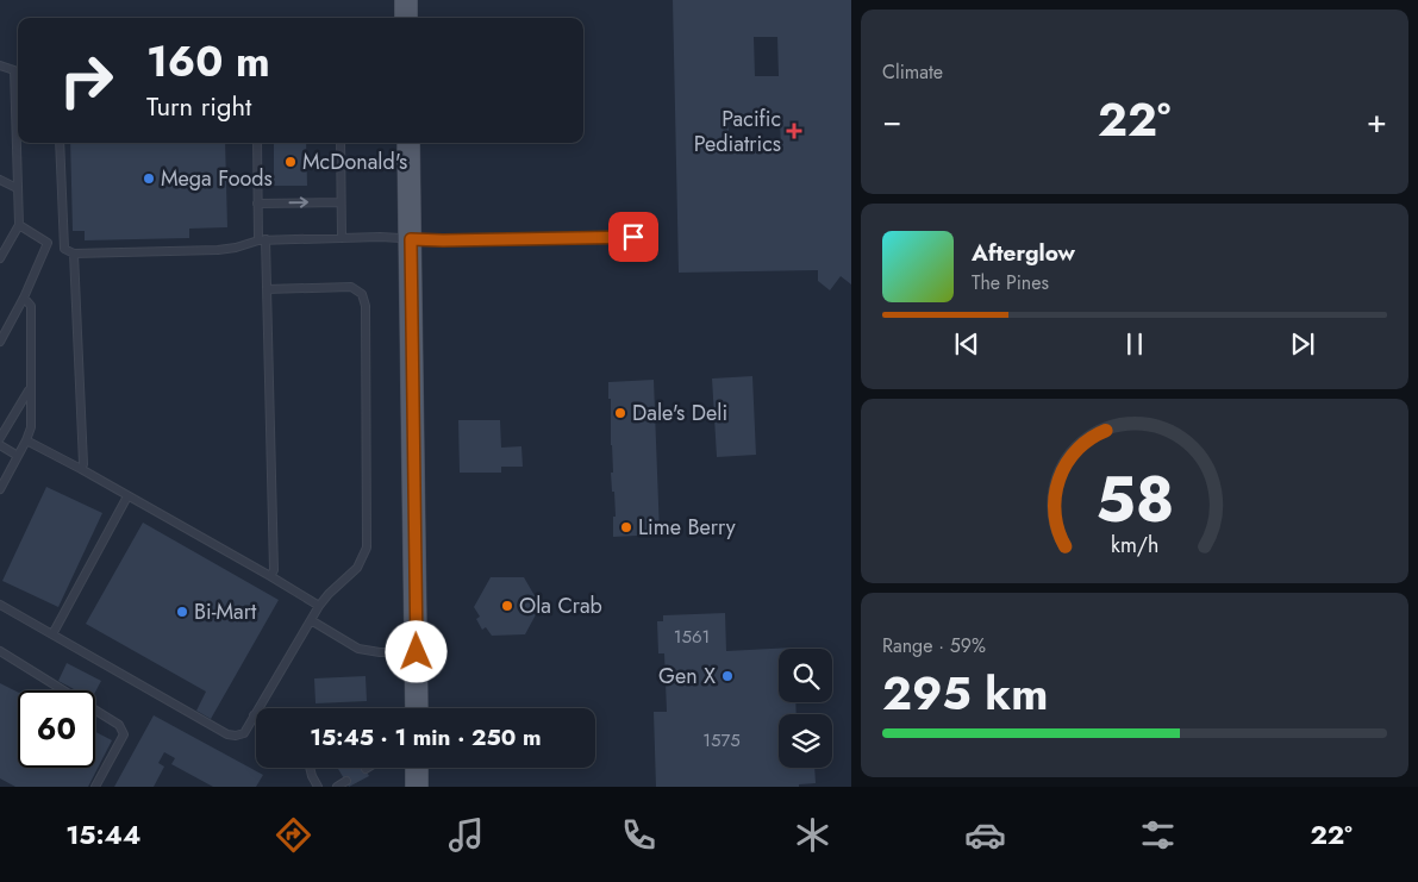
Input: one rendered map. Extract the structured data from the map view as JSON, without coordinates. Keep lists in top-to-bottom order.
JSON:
{
  "places": {
    "health": ["Pacific Pediatrics"],
    "other": [
      "McDonald's",
      "Mega Foods",
      "Dale's Deli",
      "Lime Berry",
      "Ola Crab",
      "Bi-Mart",
      "Gen X"
    ]
  },
  "house_numbers": ["1561", "1575"],
  "page": {
    "tile": [
      "Climate",
      ["Range · 59%", "295 km"]
    ],
    "turn": ["160 m", "Turn right"],
    "heat": ["−", "22°", "+"],
    "song": ["Afterglow", "The Pines"],
    "limit": "60",
    "trip": "15:45 · 1 min · 250 m",
    "tabs": ["15:44", "22°"],
    "gauge": ["58", "km/h"]
  }
}
